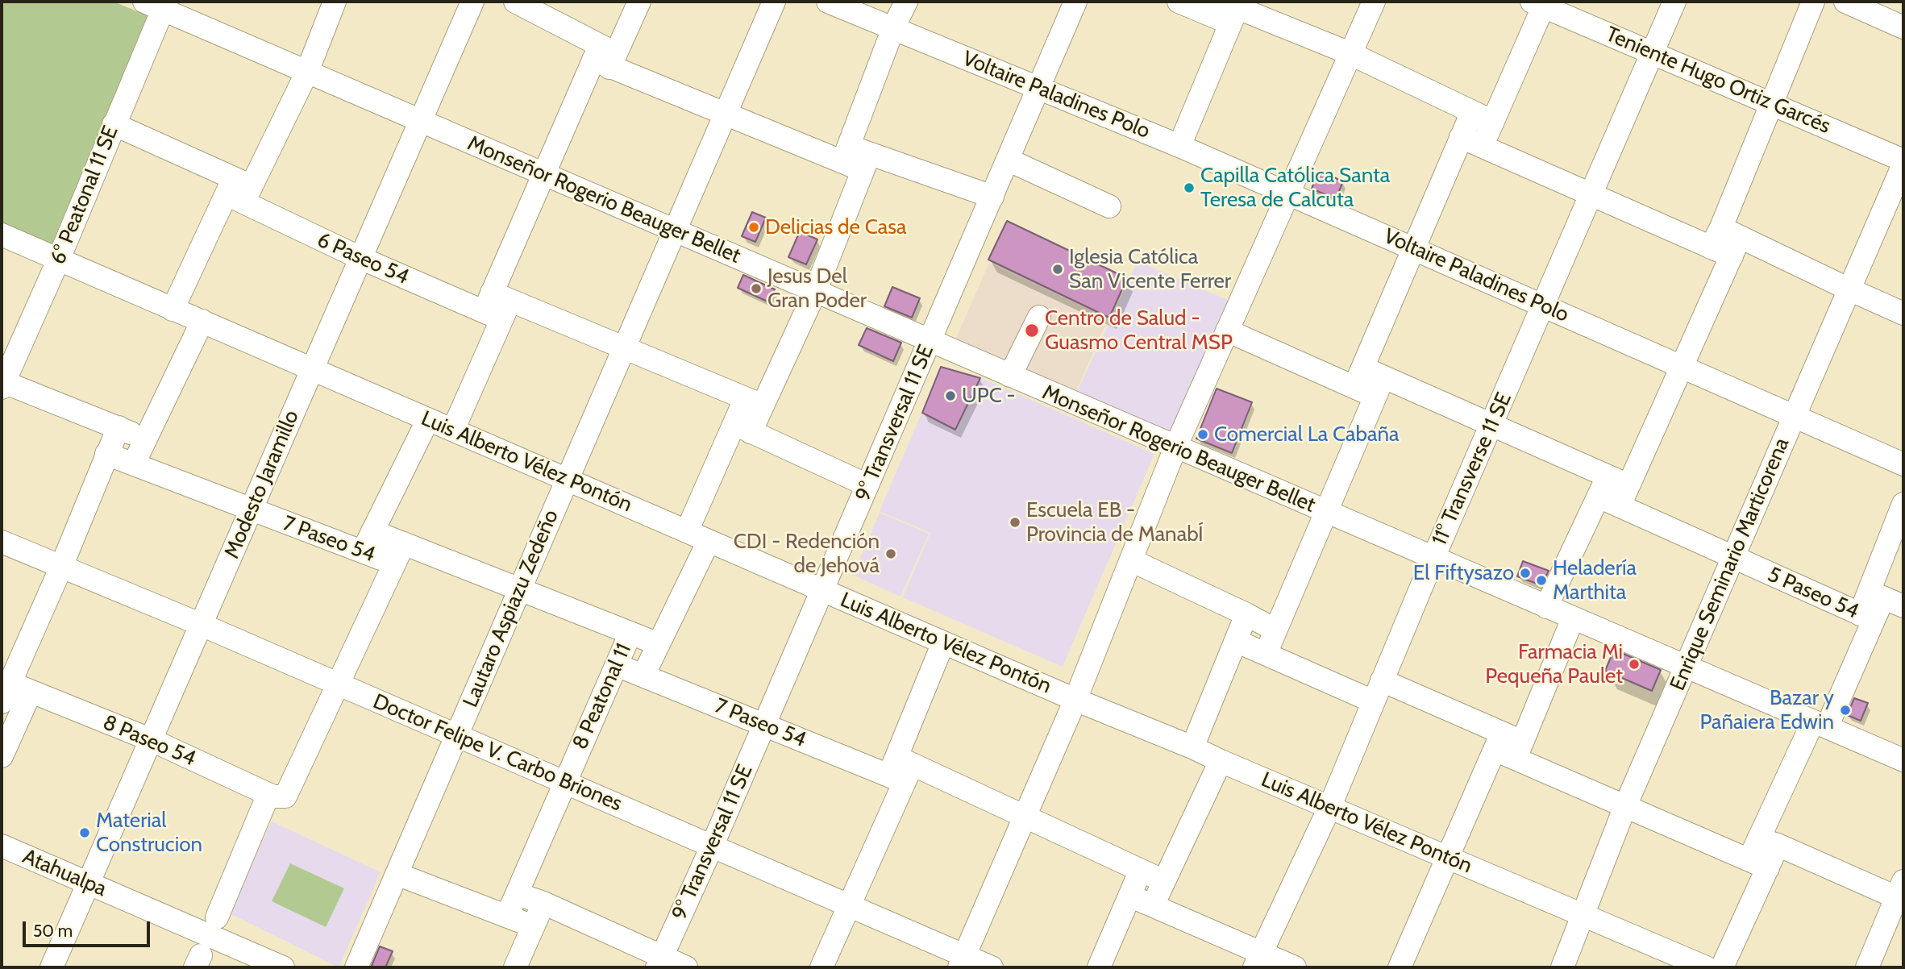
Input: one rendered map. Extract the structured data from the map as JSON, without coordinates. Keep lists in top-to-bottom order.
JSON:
{
  "streets": {
    "street": [
      "Teniente Hugo Ortiz Garcés",
      "Voltaire Paladines Polo",
      "6° Peatonal 11 SE",
      "Monseñor Rogerio Beauger Bellet",
      "6 Paseo 54",
      "9° Transversal 11 SE",
      "Luis Alberto Vélez Pontón",
      "11° Transverse 11 SE",
      "Modesto Jaramillo",
      "7 Paseo 54",
      "Enrique Seminario Marticorena",
      "5 Paseo 54",
      "Lautaro Aspiazu Zedeño",
      "8 Peatonal 11",
      "8 Paseo 54",
      "Doctor Felipe V. Carbo Briones",
      "Atahualpa"
    ]
  },
  "crossings": [
    ["Teniente Hugo Ortiz Garcés", "11° Transverse 11 SE"],
    ["Teniente Hugo Ortiz Garcés", "Enrique Seminario Marticorena"],
    ["Voltaire Paladines Polo", "9° Transversal 11 SE"],
    ["Voltaire Paladines Polo", "11° Transverse 11 SE"],
    ["Voltaire Paladines Polo", "Enrique Seminario Marticorena"],
    ["6° Peatonal 11 SE", "Monseñor Rogerio Beauger Bellet"],
    ["6° Peatonal 11 SE", "6 Paseo 54"],
    ["6° Peatonal 11 SE", "Luis Alberto Vélez Pontón"],
    ["Monseñor Rogerio Beauger Bellet", "9° Transversal 11 SE"],
    ["Monseñor Rogerio Beauger Bellet", "11° Transverse 11 SE"],
    ["Monseñor Rogerio Beauger Bellet", "Modesto Jaramillo"],
    ["Monseñor Rogerio Beauger Bellet", "Enrique Seminario Marticorena"],
    ["Monseñor Rogerio Beauger Bellet", "Lautaro Aspiazu Zedeño"],
    ["6 Paseo 54", "Modesto Jaramillo"],
    ["6 Paseo 54", "Lautaro Aspiazu Zedeño"],
    ["9° Transversal 11 SE", "Luis Alberto Vélez Pontón"],
    ["9° Transversal 11 SE", "7 Paseo 54"],
    ["9° Transversal 11 SE", "Doctor Felipe V. Carbo Briones"],
    ["Luis Alberto Vélez Pontón", "11° Transverse 11 SE"],
    ["Luis Alberto Vélez Pontón", "Modesto Jaramillo"],
    ["Luis Alberto Vélez Pontón", "Enrique Seminario Marticorena"],
    ["Luis Alberto Vélez Pontón", "Lautaro Aspiazu Zedeño"],
    ["Luis Alberto Vélez Pontón", "8 Peatonal 11"],
    ["11° Transverse 11 SE", "5 Paseo 54"],
    ["Modesto Jaramillo", "7 Paseo 54"],
    ["Modesto Jaramillo", "8 Paseo 54"],
    ["Modesto Jaramillo", "Doctor Felipe V. Carbo Briones"],
    ["Modesto Jaramillo", "Atahualpa"],
    ["7 Paseo 54", "Lautaro Aspiazu Zedeño"],
    ["7 Paseo 54", "8 Peatonal 11"],
    ["Enrique Seminario Marticorena", "5 Paseo 54"],
    ["Lautaro Aspiazu Zedeño", "Doctor Felipe V. Carbo Briones"],
    ["8 Peatonal 11", "Doctor Felipe V. Carbo Briones"]
  ],
  "places": [
    "Capilla Católica Santa Teresa de Calcuta",
    "Delicias de Casa",
    "Iglesia Católica San Vicente Ferrer",
    "Jesus Del Gran Poder",
    "Centro de Salud - Guasmo Central MSP",
    "UPC -",
    "Comercial La Cabaña",
    "Escuela EB - Provincia de ManabÍ",
    "CDI - Redención de Jehová",
    "El Fiftysazo",
    "Heladería Marthita",
    "Farmacia Mi Pequeña Paulet",
    "Bazar y Pañaiera Edwin",
    "Material Construcion"
  ],
  "scale_bar": "50 m"
}
